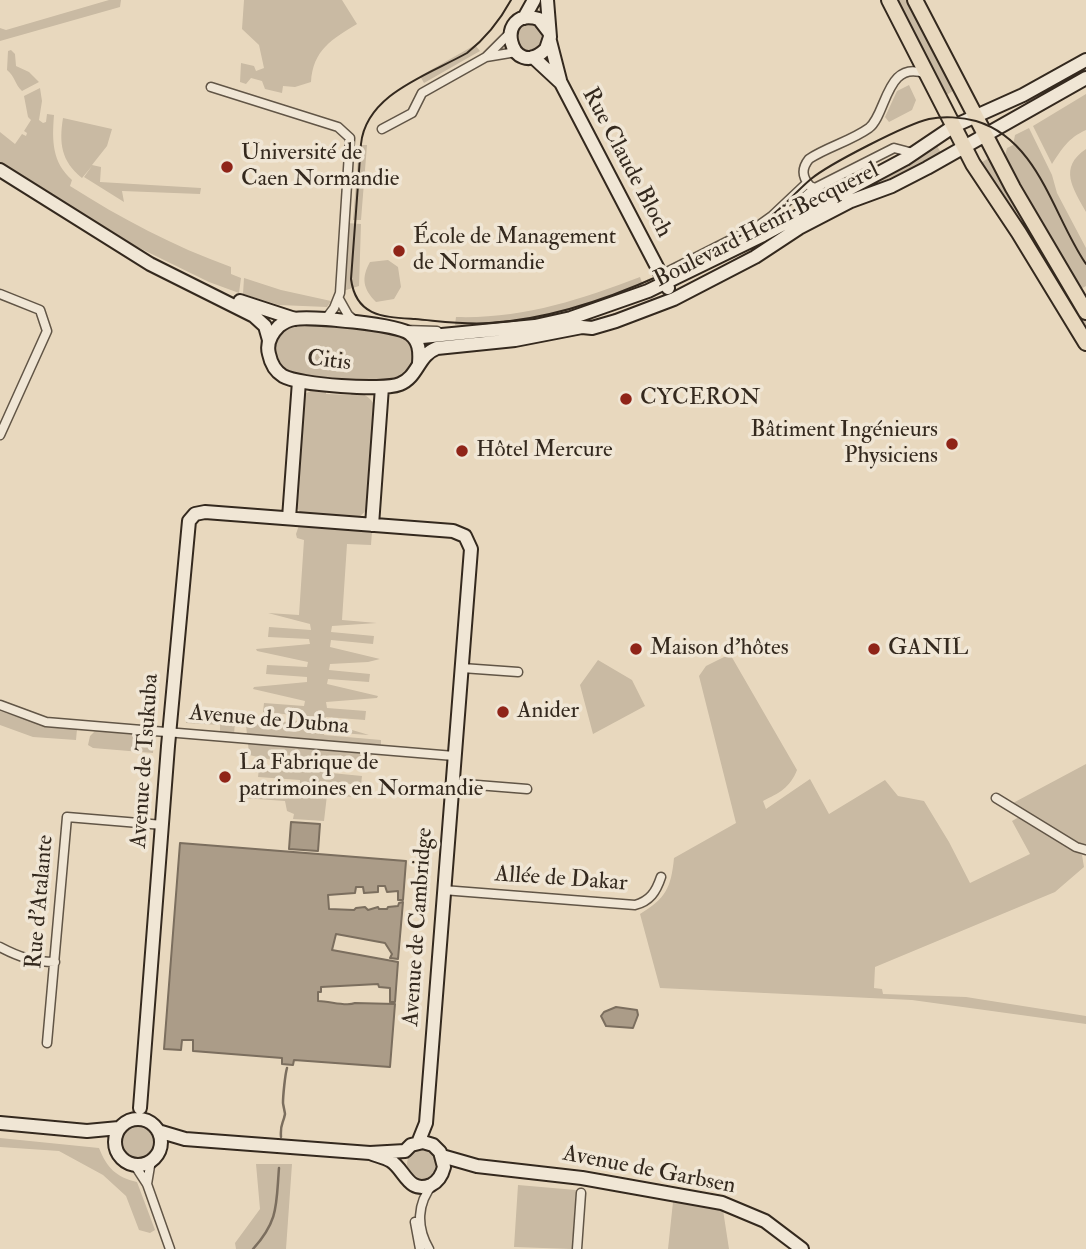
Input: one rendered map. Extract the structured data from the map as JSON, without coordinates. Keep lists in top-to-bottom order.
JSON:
{
  "streets": {
    "main road": [
      "Rue Claude Bloch",
      "Boulevard Henri Becquerel",
      "Citis",
      "Avenue de Tsukuba",
      "Avenue de Cambridge",
      "Avenue de Garbsen"
    ],
    "street": ["Avenue de Dubna", "Allée de Dakar", "Rue d'Atalante"]
  },
  "crossings": [
    ["Rue Claude Bloch", "Boulevard Henri Becquerel"],
    ["Boulevard Henri Becquerel", "Citis"],
    ["Avenue de Dubna", "Avenue de Tsukuba"],
    ["Avenue de Dubna", "Avenue de Cambridge"],
    ["Avenue de Tsukuba", "Rue d'Atalante"],
    ["Allée de Dakar", "Avenue de Cambridge"],
    ["Avenue de Cambridge", "Avenue de Garbsen"]
  ],
  "places": [
    "Université de Caen Normandie",
    "École de Management de Normandie",
    "CYCERON",
    "Bâtiment Ingénieurs Physiciens",
    "Hôtel Mercure",
    "Maison d'hôtes",
    "GANIL",
    "Anider",
    "La Fabrique de patrimoines en Normandie"
  ]
}
